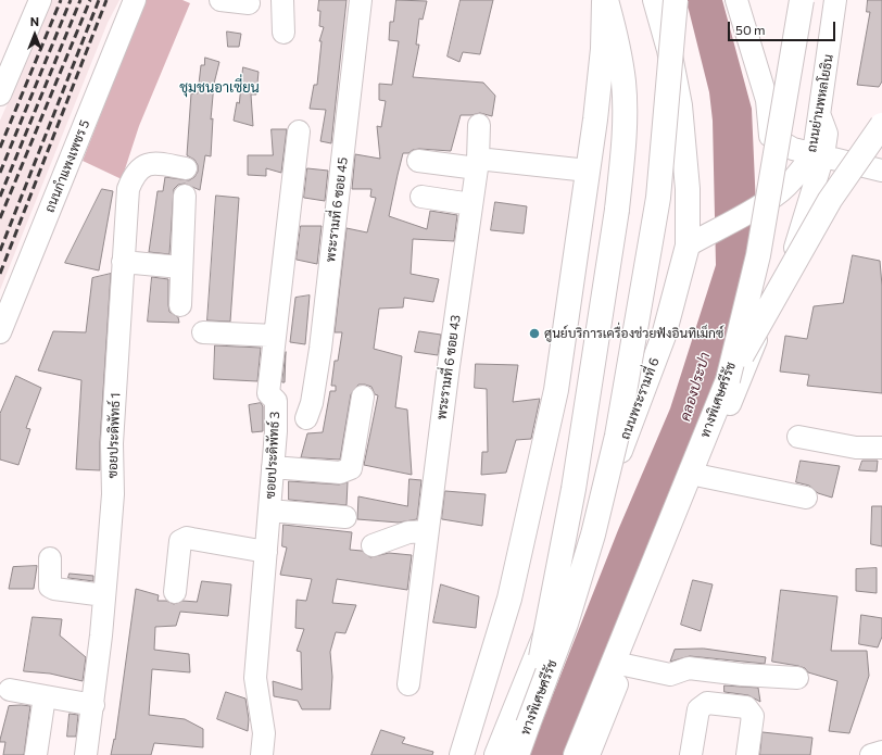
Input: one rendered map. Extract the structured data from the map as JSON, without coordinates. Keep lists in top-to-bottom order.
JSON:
{
  "streets": {
    "main road": ["ถนนพระรามที่ 6", "ทางพิเศษศรีรัช"],
    "street": [
      "ถนนย่านพหลโยธิน",
      "ถนนกำแพงเพชร 5",
      "พระรามที่ 6 ซอย 45",
      "พระรามที่ 6 ซอย 43",
      "ซอยประดิพัทธ์ 1",
      "ซอยประดิพัทธ์ 3"
    ]
  },
  "crossings": [
    ["ถนนย่านพหลโยธิน", "ถนนพระรามที่ 6"]
  ],
  "districts": ["ชุมชนอาเซี่ยน"],
  "water": ["คลองประปา"],
  "places": ["ศูนย์บริการเครื่องช่วยฟังอินทิเม็กซ์"],
  "scale_bar": "50 m",
  "north": "top"
}
